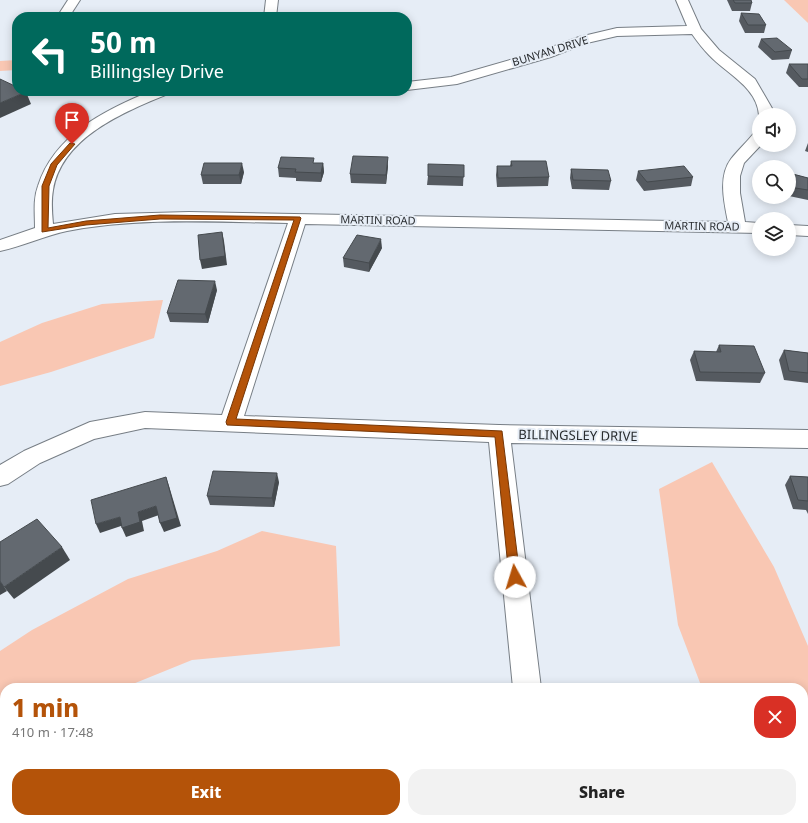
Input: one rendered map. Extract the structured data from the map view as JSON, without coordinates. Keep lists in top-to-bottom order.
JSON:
{
  "streets": {
    "street": ["BUNYAN DRIVE", "MARTIN ROAD", "BILLINGSLEY DRIVE"]
  },
  "page": {
    "turn": ["50 m", "Billingsley Drive"],
    "heading": ["1 min", "410 m · 17:48"],
    "buttons": ["Exit", "Share"]
  }
}
